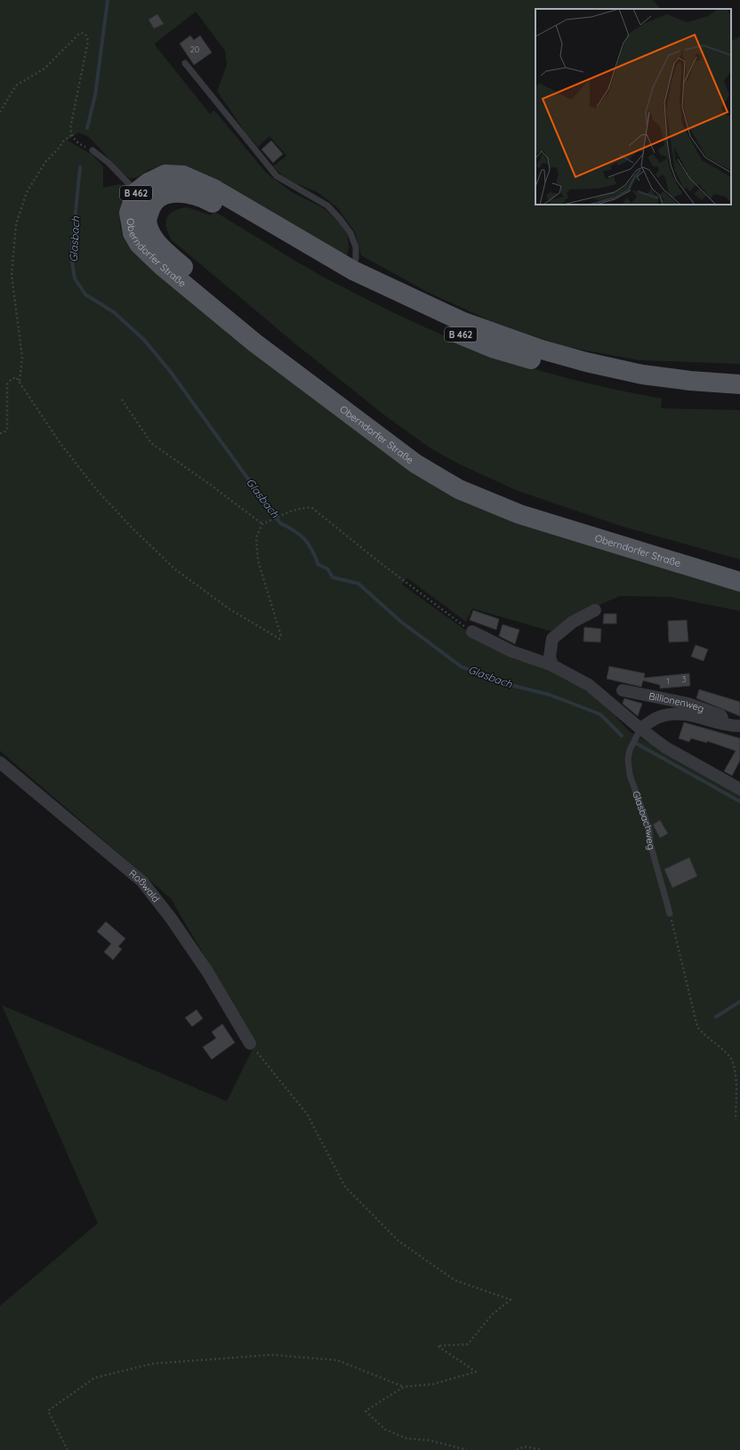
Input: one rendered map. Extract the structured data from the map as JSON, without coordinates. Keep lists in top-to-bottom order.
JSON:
{
  "streets": {
    "main road": ["B 462", "Oberndorfer Straße"],
    "street": ["Billionenweg", "Roßwald"],
    "lane": ["Glasbachweg"]
  },
  "crossings": [
    ["B 462", "Oberndorfer Straße"],
    ["Billionenweg", "Glasbachweg"]
  ],
  "water": ["Glasbach"],
  "house_numbers": ["20", "3", "1"]
}
